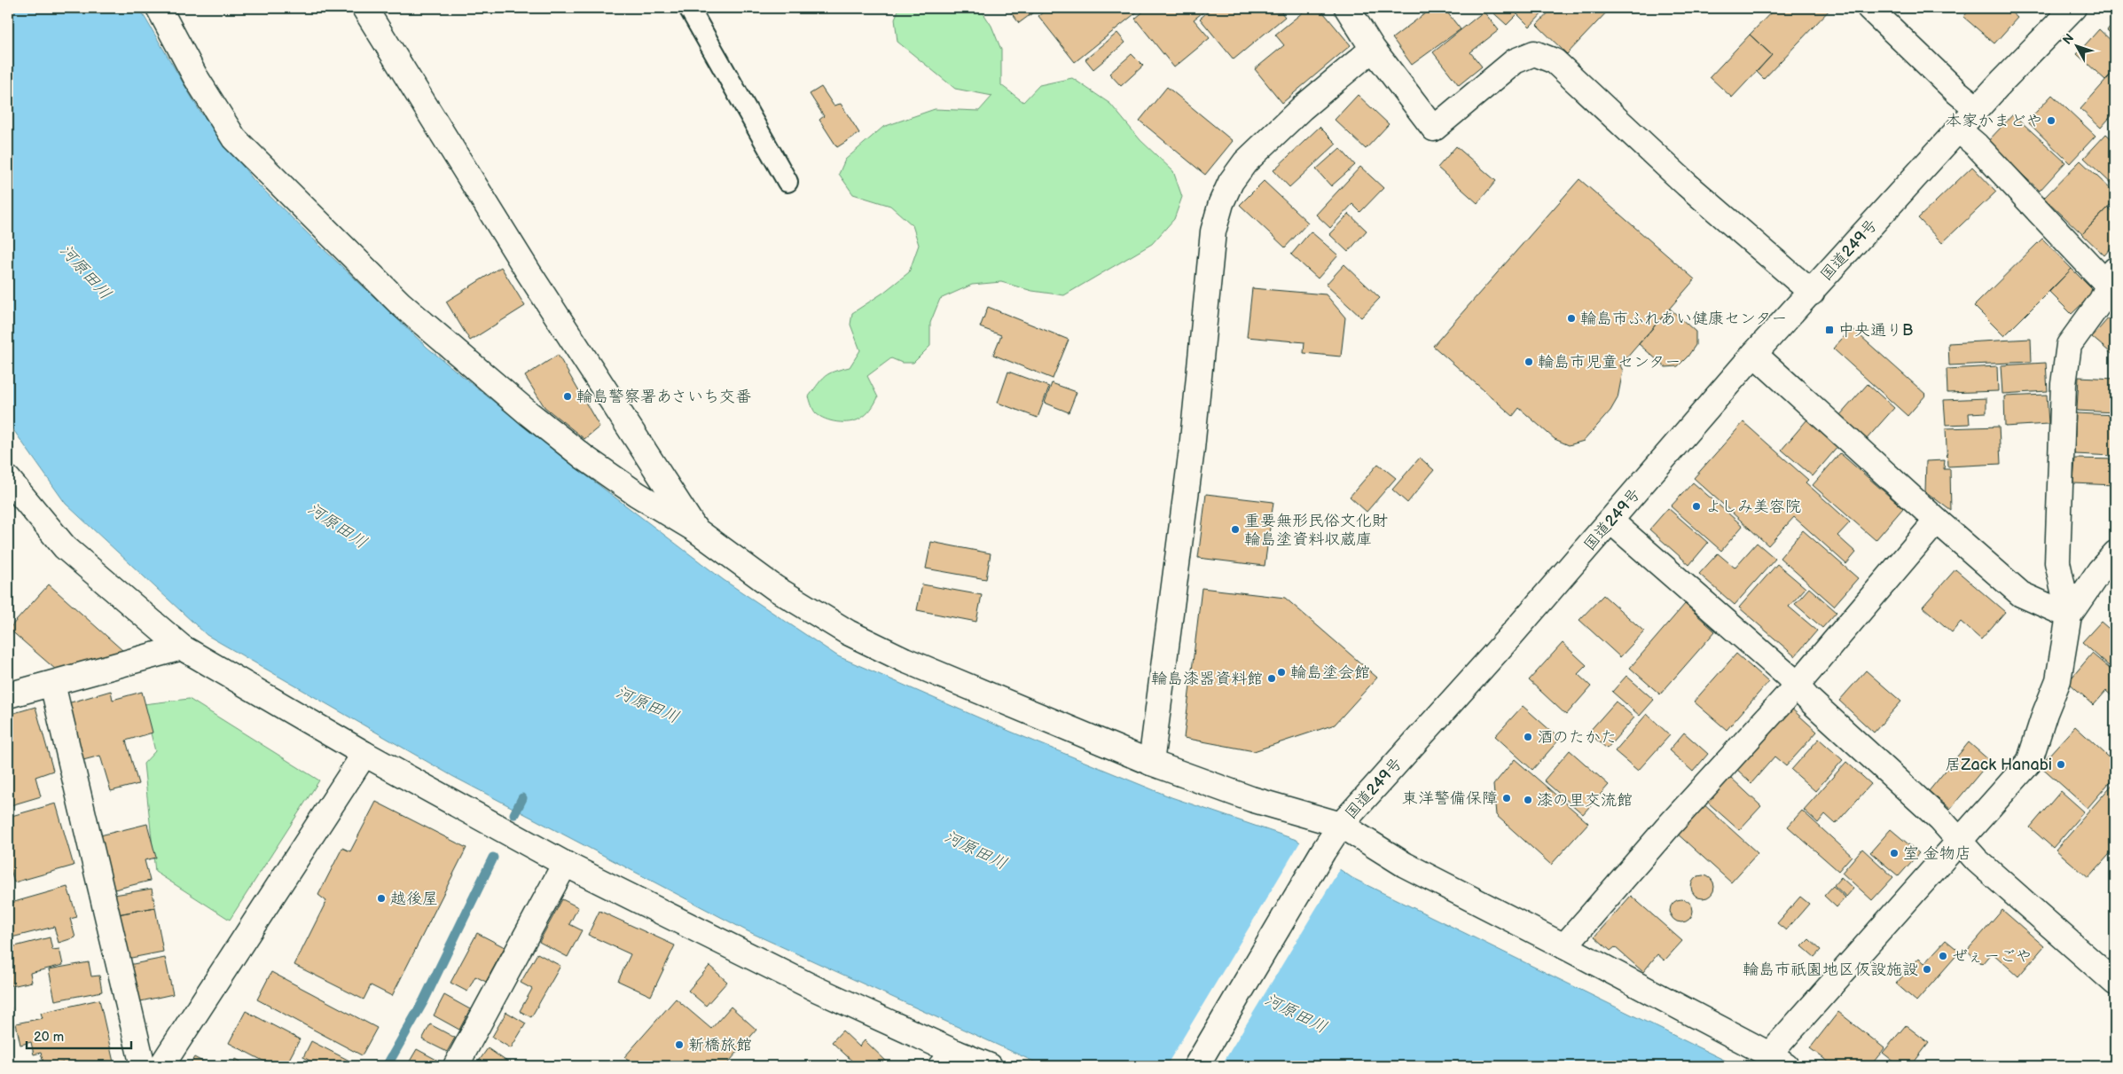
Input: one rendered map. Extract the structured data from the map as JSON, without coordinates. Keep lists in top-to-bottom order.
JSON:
{
  "streets": {
    "main road": ["国道249号"]
  },
  "water": ["河原田川"],
  "places": {
    "other": [
      "本家かまどや",
      "輪島市ふれあい健康センター",
      "輪島市児童センター",
      "輪島警察署あさいち交番",
      "よしみ美容院",
      "重要無形民俗文化財 輪島塗資料収蔵庫",
      "輪島塗会館",
      "輪島漆器資料館",
      "酒のたかた",
      "居Zack Hanabi",
      "東洋警備保障",
      "漆の里交流館",
      "室 金物店",
      "越後屋",
      "ぜぇーごや",
      "輪島市祇園地区仮設施設",
      "新橋旅館"
    ],
    "transit": ["中央通りB"]
  },
  "scale_bar": "20 m",
  "north": "top left"
}
